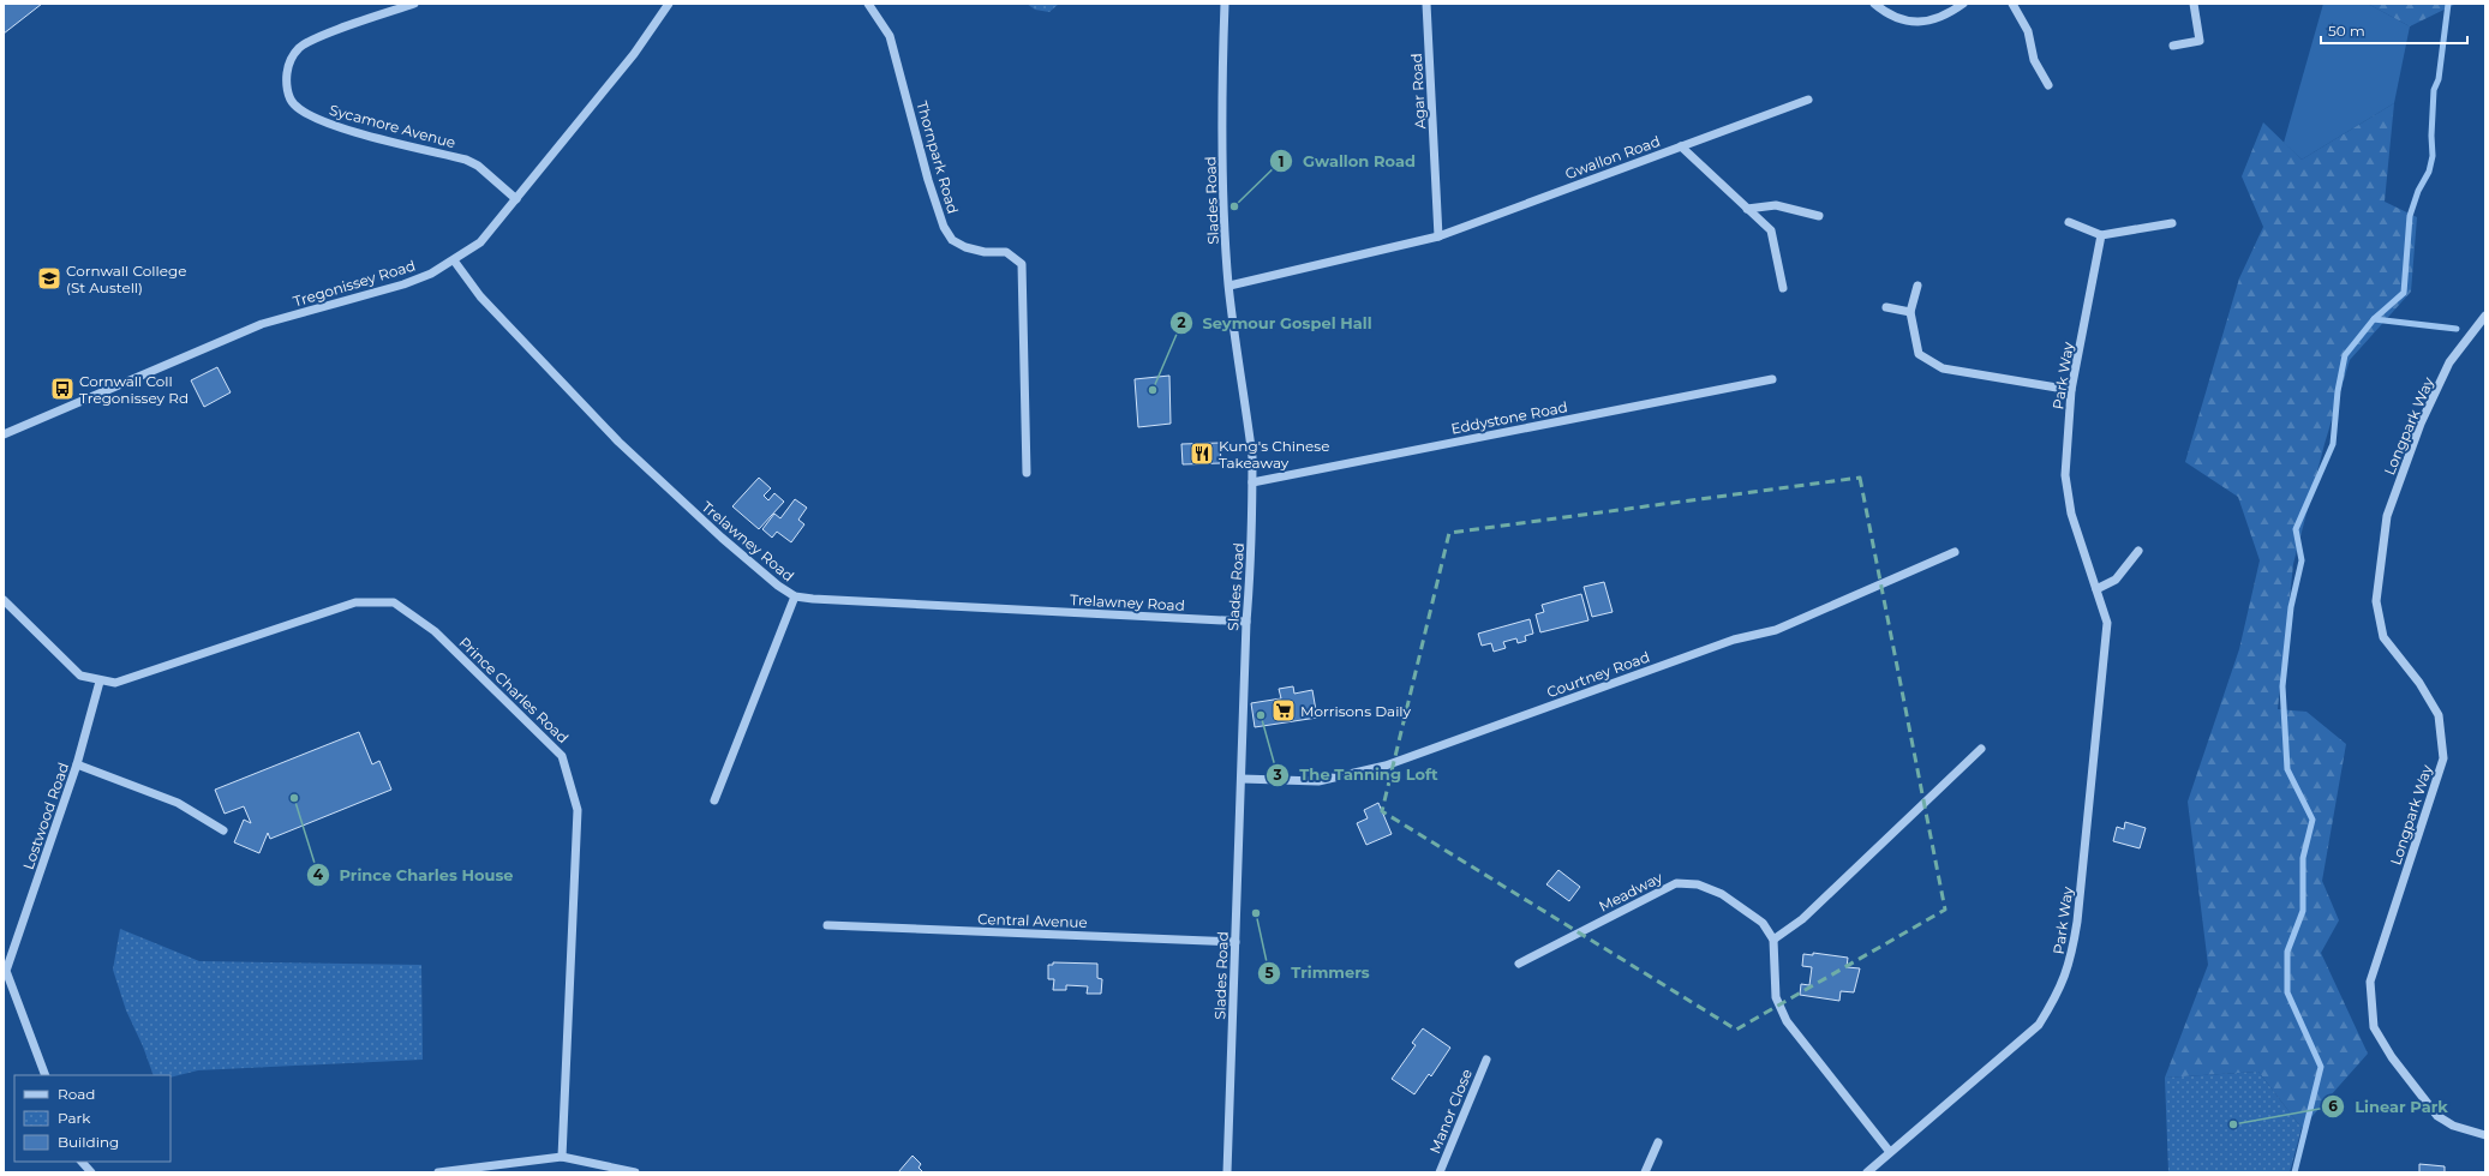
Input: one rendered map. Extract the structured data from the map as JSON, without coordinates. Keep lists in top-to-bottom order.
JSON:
{
  "streets": {
    "street": [
      "Agar Road",
      "Sycamore Avenue",
      "Thornpark Road",
      "Gwallon Road",
      "Slades Road",
      "Tregonissey Road",
      "Park Way",
      "Eddystone Road",
      "Longpark Way",
      "Trelawney Road",
      "Courtney Road",
      "Prince Charles Road",
      "Lostwood Road",
      "Meadway",
      "Central Avenue",
      "Manor Close"
    ]
  },
  "crossings": [
    ["Agar Road", "Gwallon Road"],
    ["Sycamore Avenue", "Tregonissey Road"],
    ["Gwallon Road", "Slades Road"],
    ["Slades Road", "Eddystone Road"],
    ["Slades Road", "Trelawney Road"],
    ["Slades Road", "Courtney Road"],
    ["Slades Road", "Central Avenue"],
    ["Tregonissey Road", "Trelawney Road"],
    ["Prince Charles Road", "Lostwood Road"]
  ],
  "places": {
    "other": [
      "Gwallon Road",
      "Seymour Gospel Hall",
      "The Tanning Loft",
      "Prince Charles House",
      "Trimmers",
      "Linear Park"
    ],
    "school or university": ["Cornwall College (St Austell)"],
    "bus stop": ["Cornwall Coll Tregonissey Rd"],
    "restaurant": ["Kung's Chinese Takeaway"],
    "supermarket": ["Morrisons Daily"]
  },
  "legend": ["Road", "Park", "Building"],
  "scale_bar": "50 m"
}
